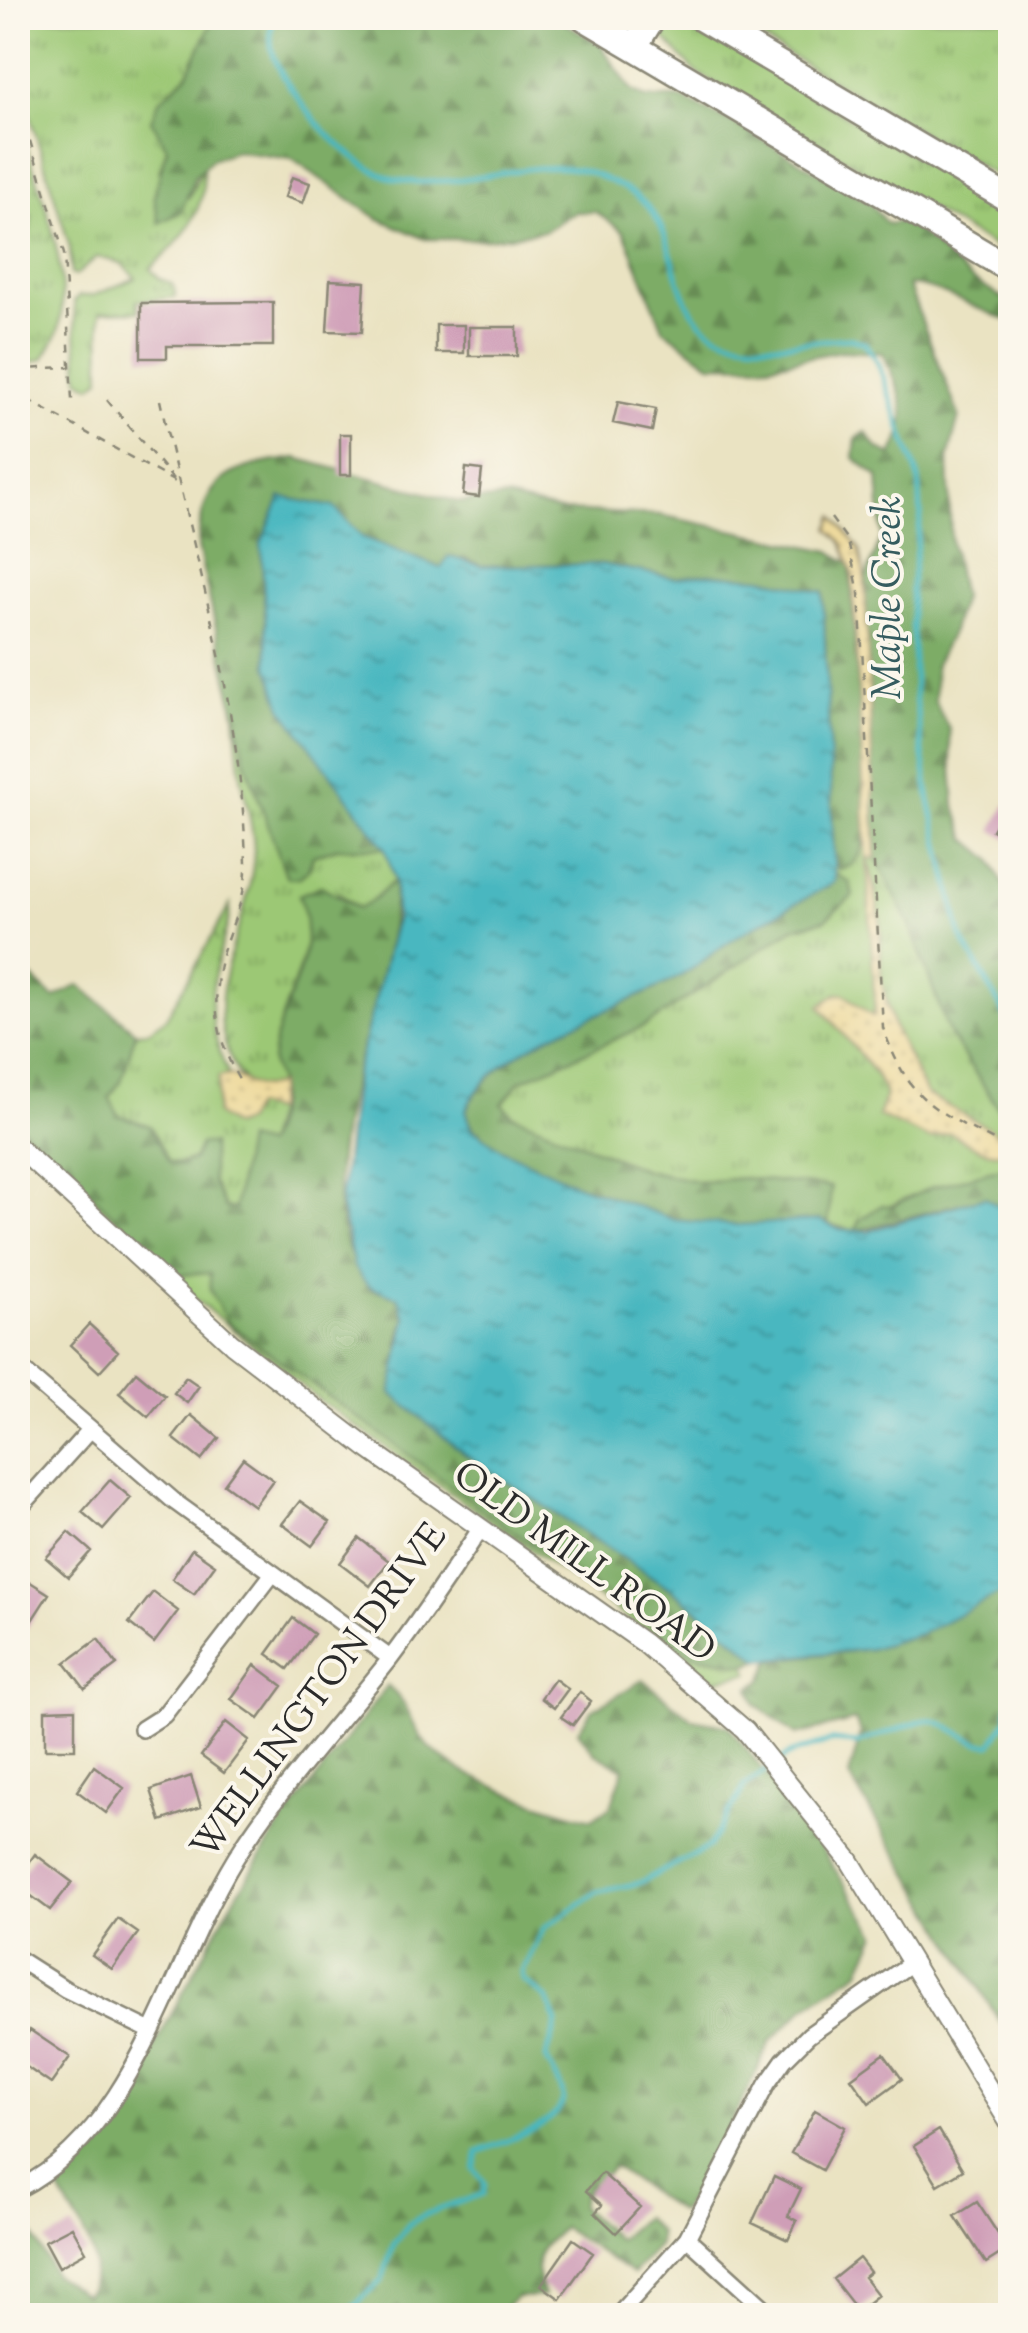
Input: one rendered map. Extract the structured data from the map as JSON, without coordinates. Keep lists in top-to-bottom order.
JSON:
{
  "streets": {
    "street": ["OLD MILL ROAD", "WELLINGTON DRIVE"]
  },
  "crossings": [
    ["OLD MILL ROAD", "WELLINGTON DRIVE"]
  ],
  "water": ["Maple Creek"]
}
